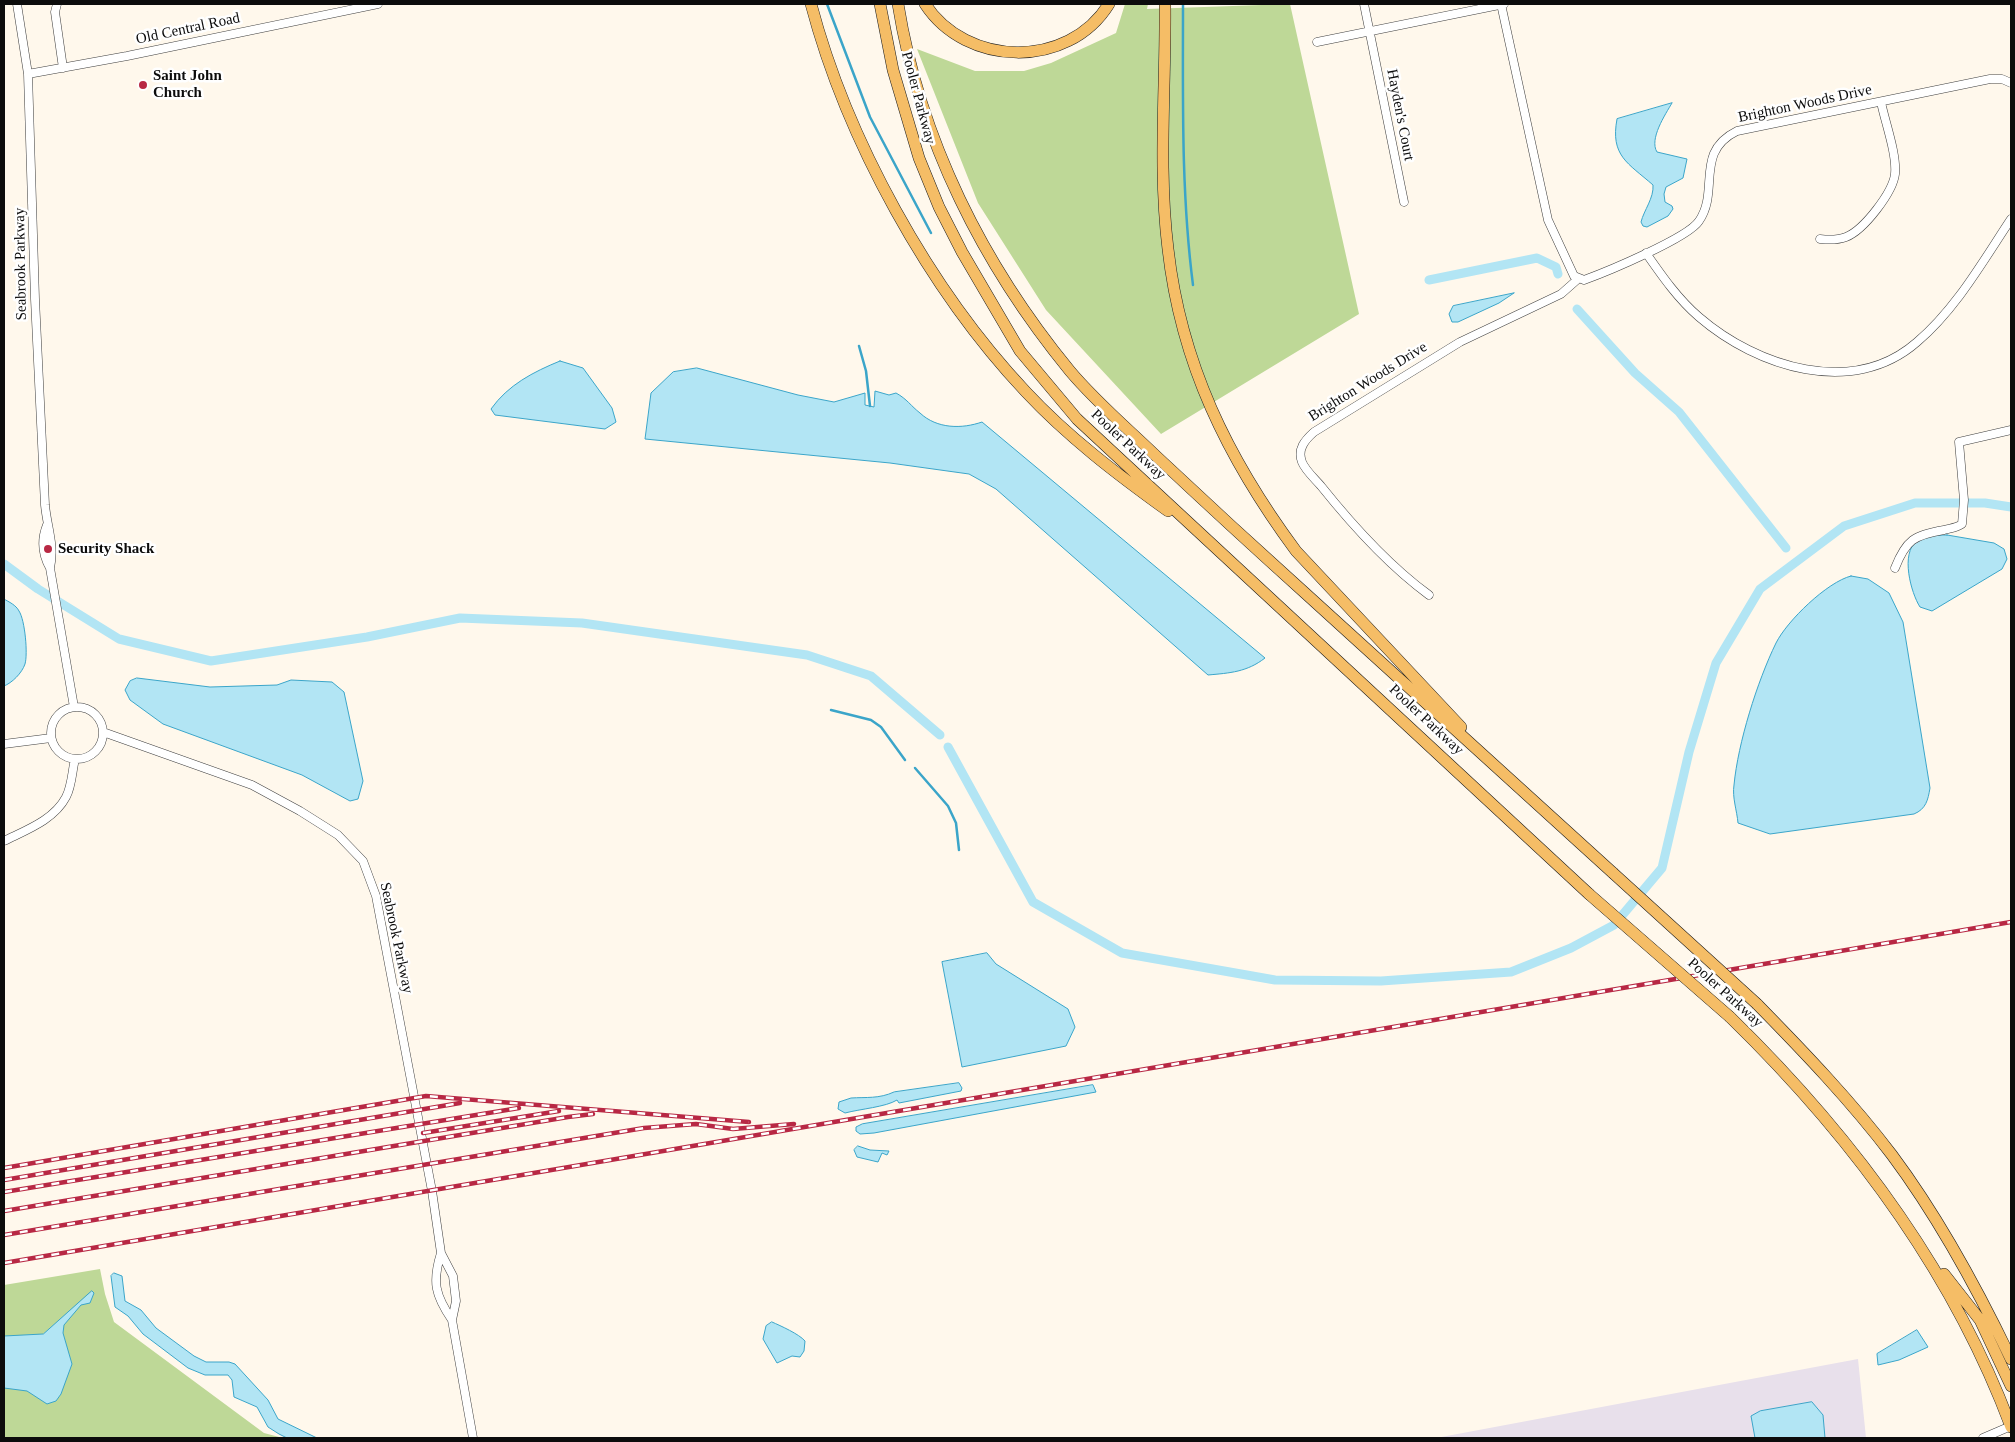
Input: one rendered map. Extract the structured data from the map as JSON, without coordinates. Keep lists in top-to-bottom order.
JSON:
{
  "streets": {
    "main road": ["Pooler Parkway"],
    "street": [
      "Old Central Road",
      "Brighton Woods Drive",
      "Hayden's Court",
      "Seabrook Parkway"
    ]
  },
  "crossings": [
    ["Old Central Road", "Seabrook Parkway"]
  ],
  "places": ["Saint John Church", "Security Shack"]
}
